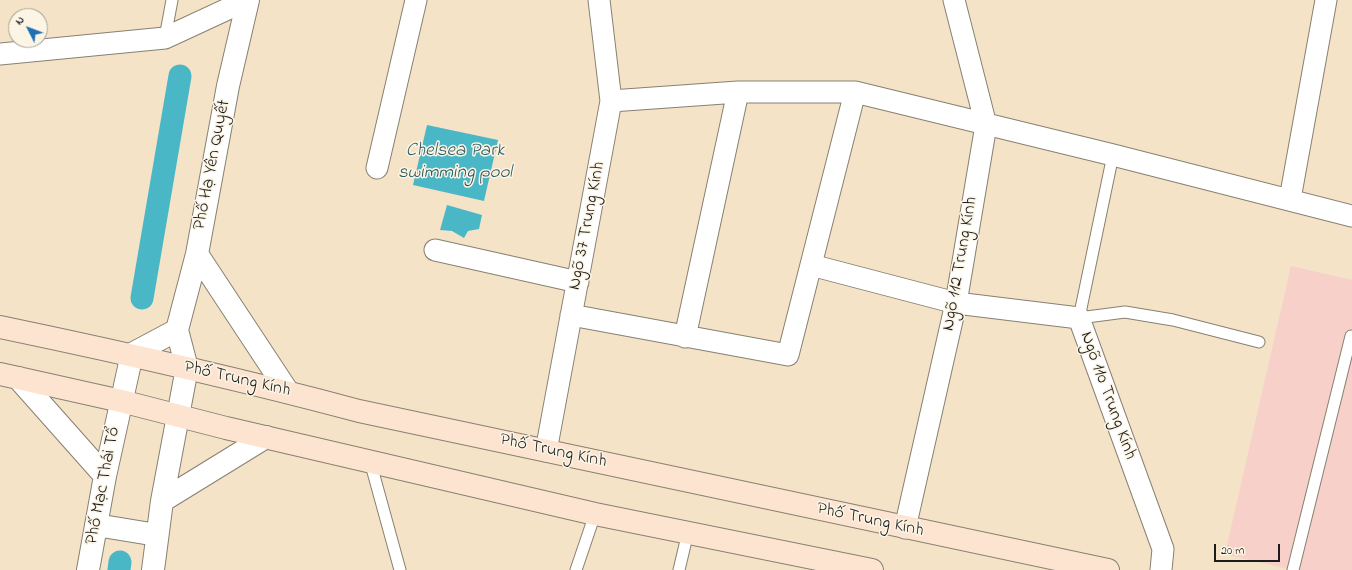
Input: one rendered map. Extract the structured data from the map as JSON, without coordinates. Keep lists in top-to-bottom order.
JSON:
{
  "streets": {
    "main road": ["Phố Trung Kính"],
    "street": [
      "Phố Hạ Yên Quyết",
      "Ngõ 37 Trung Kính",
      "Ngõ 112 Trung Kính",
      "Ngõ 110 Trung Kính",
      "Phố Mạc Thái Tổ"
    ]
  },
  "crossings": [
    ["Phố Hạ Yên Quyết", "Phố Trung Kính"],
    ["Ngõ 37 Trung Kính", "Phố Trung Kính"],
    ["Ngõ 112 Trung Kính", "Phố Trung Kính"],
    ["Ngõ 112 Trung Kính", "Ngõ 110 Trung Kính"],
    ["Phố Trung Kính", "Phố Mạc Thái Tổ"]
  ],
  "water": ["Chelsea Park swimming pool"],
  "scale_bar": "20 m",
  "north": "top left"
}
